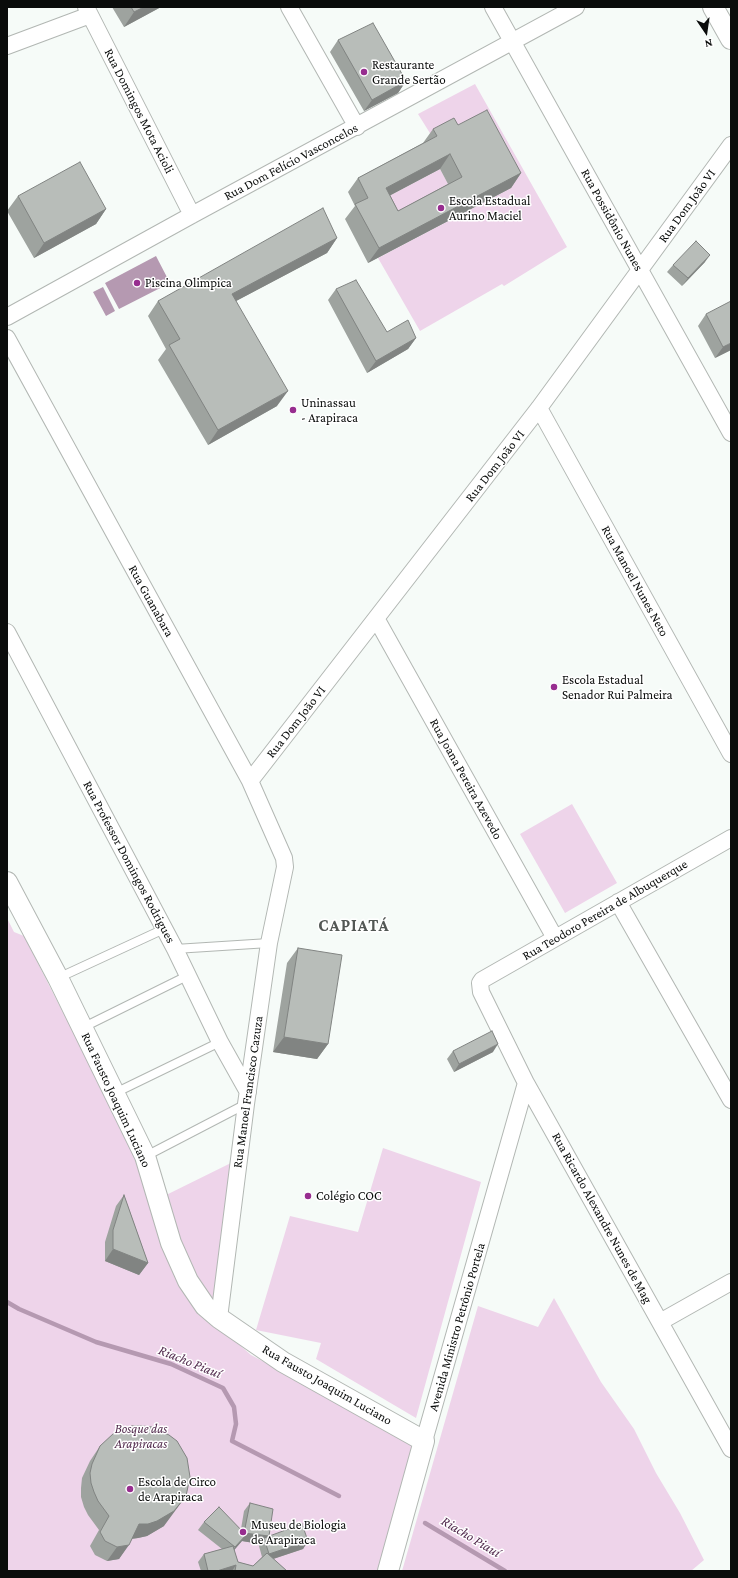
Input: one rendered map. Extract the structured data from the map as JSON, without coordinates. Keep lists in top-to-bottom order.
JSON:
{
  "streets": {
    "street": [
      "Rua Domingos Mota Acioli",
      "Rua Dom Felício Vasconcelos",
      "Rua Dom João VI",
      "Rua Possidônio Nunes",
      "Rua Manoel Nunes Neto",
      "Rua Guanabara",
      "Rua Joana Pereira Azevedo",
      "Rua Professor Domingos Rodrigues",
      "Rua Teodoro Pereira de Albuquerque",
      "Rua Manoel Francisco Cazuza",
      "Rua Fausto Joaquim Luciano",
      "Rua Ricardo Alexandre Nunes de Mag",
      "Avenida Ministro Petrônio Portela"
    ]
  },
  "crossings": [
    ["Rua Domingos Mota Acioli", "Rua Dom Felício Vasconcelos"],
    ["Rua Dom Felício Vasconcelos", "Rua Possidônio Nunes"],
    ["Rua Dom João VI", "Rua Possidônio Nunes"],
    ["Rua Dom João VI", "Rua Manoel Nunes Neto"],
    ["Rua Dom João VI", "Rua Guanabara"],
    ["Rua Dom João VI", "Rua Joana Pereira Azevedo"],
    ["Rua Guanabara", "Rua Manoel Francisco Cazuza"],
    ["Rua Joana Pereira Azevedo", "Rua Teodoro Pereira de Albuquerque"],
    ["Rua Professor Domingos Rodrigues", "Rua Manoel Francisco Cazuza"],
    ["Rua Teodoro Pereira de Albuquerque", "Rua Ricardo Alexandre Nunes de Mag"],
    ["Rua Manoel Francisco Cazuza", "Rua Fausto Joaquim Luciano"],
    ["Rua Fausto Joaquim Luciano", "Avenida Ministro Petrônio Portela"],
    ["Rua Ricardo Alexandre Nunes de Mag", "Avenida Ministro Petrônio Portela"]
  ],
  "districts": ["CAPIATÁ"],
  "water": ["Riacho Piauí"],
  "parks": ["Bosque das Arapiracas"],
  "places": [
    "Restaurante Grande Sertão",
    "Escola Estadual Aurino Maciel",
    "Piscina Olimpica",
    "Uninassau - Arapiraca",
    "Escola Estadual Senador Rui Palmeira",
    "Colégio COC",
    "Escola de Circo de Arapiraca",
    "Museu de Biologia de Arapiraca"
  ],
  "north": "bottom"
}
